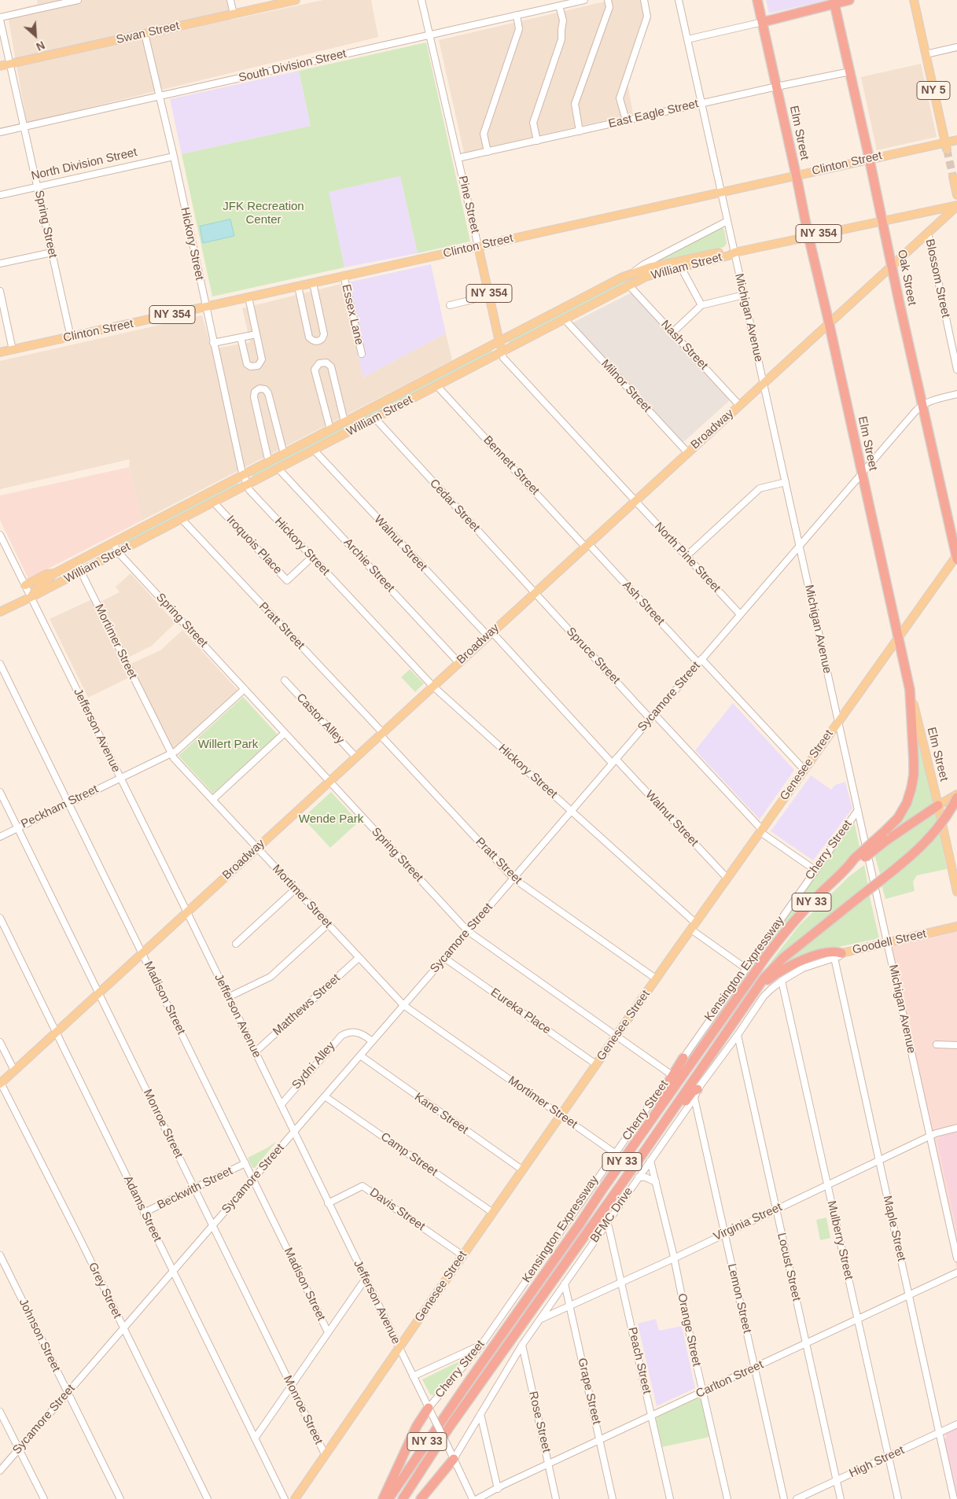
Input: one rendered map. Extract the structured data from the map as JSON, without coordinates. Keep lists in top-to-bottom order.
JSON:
{
  "streets": {
    "highway": [
      "Elm Street",
      "Oak Street",
      "NY 33",
      "Kensington Expressway"
    ],
    "main road": [
      "Swan Street",
      "NY 5",
      "Clinton Street",
      "Pine Street",
      "NY 354",
      "William Street",
      "Broadway",
      "Genesee Street",
      "Goodell Street"
    ],
    "street": [
      "South Division Street",
      "East Eagle Street",
      "North Division Street",
      "Spring Street",
      "Hickory Street",
      "Blossom Street",
      "Essex Lane",
      "Michigan Avenue",
      "Nash Street",
      "Milnor Street",
      "Bennett Street",
      "Cedar Street",
      "Walnut Street",
      "Iroquois Place",
      "North Pine Street",
      "Archie Street",
      "Ash Street",
      "Pratt Street",
      "Mortimer Street",
      "Spruce Street",
      "Sycamore Street",
      "Castor Alley",
      "Jefferson Avenue",
      "Peckham Street",
      "Cherry Street",
      "Madison Street",
      "Matthews Street",
      "Eureka Place",
      "Sydni Alley",
      "Kane Street",
      "Monroe Street",
      "Camp Street",
      "Beckwith Street",
      "Adams Street",
      "Davis Street",
      "BFMC Drive",
      "Virginia Street",
      "Maple Street",
      "Mulberry Street",
      "Locust Street",
      "Grey Street",
      "Lemon Street",
      "Orange Street",
      "Johnson Street",
      "Peach Street",
      "Carlton Street",
      "Grape Street",
      "Rose Street",
      "High Street"
    ]
  },
  "crossings": [
    ["Swan Street", "Spring Street"],
    ["Swan Street", "Hickory Street"],
    ["South Division Street", "Pine Street"],
    ["South Division Street", "Spring Street"],
    ["South Division Street", "Hickory Street"],
    ["NY 5", "Clinton Street"],
    ["East Eagle Street", "Elm Street"],
    ["East Eagle Street", "Pine Street"],
    ["East Eagle Street", "Oak Street"],
    ["East Eagle Street", "Michigan Avenue"],
    ["Elm Street", "Clinton Street"],
    ["Elm Street", "William Street"],
    ["Elm Street", "Broadway"],
    ["Elm Street", "Sycamore Street"],
    ["Elm Street", "Genesee Street"],
    ["Clinton Street", "Pine Street"],
    ["Clinton Street", "Spring Street"],
    ["Clinton Street", "Hickory Street"],
    ["Clinton Street", "Oak Street"],
    ["Clinton Street", "Essex Lane"],
    ["Clinton Street", "Michigan Avenue"],
    ["North Division Street", "Spring Street"],
    ["North Division Street", "Hickory Street"],
    ["Pine Street", "William Street"],
    ["Pine Street", "Broadway"],
    ["Pine Street", "North Pine Street"],
    ["Spring Street", "William Street"],
    ["Spring Street", "Broadway"],
    ["Spring Street", "Sycamore Street"],
    ["Spring Street", "Genesee Street"],
    ["Spring Street", "Peckham Street"],
    ["Spring Street", "Cherry Street"],
    ["NY 354", "William Street"],
    ["NY 354", "Jefferson Avenue"],
    ["Hickory Street", "William Street"],
    ["Hickory Street", "Broadway"],
    ["Hickory Street", "Iroquois Place"],
    ["Hickory Street", "Sycamore Street"],
    ["Hickory Street", "Genesee Street"],
    ["Hickory Street", "Cherry Street"],
    ["William Street", "Oak Street"],
    ["William Street", "Michigan Avenue"],
    ["William Street", "Nash Street"],
    ["William Street", "Milnor Street"],
    ["William Street", "Broadway"],
    ["William Street", "Bennett Street"],
    ["William Street", "Cedar Street"],
    ["William Street", "Walnut Street"],
    ["William Street", "Iroquois Place"],
    ["William Street", "Archie Street"],
    ["William Street", "Pratt Street"],
    ["William Street", "Mortimer Street"],
    ["William Street", "Jefferson Avenue"],
    ["Oak Street", "Broadway"],
    ["Oak Street", "Sycamore Street"],
    ["Oak Street", "Genesee Street"],
    ["Blossom Street", "Broadway"],
    ["Michigan Avenue", "Broadway"],
    ["Michigan Avenue", "Sycamore Street"],
    ["Michigan Avenue", "Genesee Street"],
    ["Michigan Avenue", "Cherry Street"],
    ["Michigan Avenue", "Goodell Street"],
    ["Michigan Avenue", "Virginia Street"],
    ["Nash Street", "Broadway"],
    ["Milnor Street", "Broadway"],
    ["Broadway", "Bennett Street"],
    ["Broadway", "Cedar Street"],
    ["Broadway", "Walnut Street"],
    ["Broadway", "North Pine Street"],
    ["Broadway", "Archie Street"],
    ["Broadway", "Ash Street"],
    ["Broadway", "Pratt Street"],
    ["Broadway", "Mortimer Street"],
    ["Broadway", "Spruce Street"],
    ["Broadway", "Castor Alley"],
    ["Broadway", "Jefferson Avenue"],
    ["Broadway", "Madison Street"],
    ["Broadway", "Monroe Street"],
    ["Broadway", "Adams Street"],
    ["Broadway", "Grey Street"],
    ["Bennett Street", "Ash Street"],
    ["Cedar Street", "Spruce Street"],
    ["Walnut Street", "Sycamore Street"],
    ["Walnut Street", "Genesee Street"],
    ["North Pine Street", "Sycamore Street"],
    ["Ash Street", "Sycamore Street"],
    ["Ash Street", "Genesee Street"],
    ["Pratt Street", "Sycamore Street"],
    ["Pratt Street", "Genesee Street"],
    ["Mortimer Street", "Sycamore Street"],
    ["Mortimer Street", "Genesee Street"],
    ["Mortimer Street", "Peckham Street"],
    ["Mortimer Street", "Cherry Street"],
    ["Mortimer Street", "Matthews Street"],
    ["Spruce Street", "Sycamore Street"],
    ["Spruce Street", "Genesee Street"],
    ["Spruce Street", "Cherry Street"],
    ["Sycamore Street", "Jefferson Avenue"],
    ["Sycamore Street", "Madison Street"],
    ["Sycamore Street", "Eureka Place"],
    ["Sycamore Street", "Sydni Alley"],
    ["Sycamore Street", "Kane Street"],
    ["Sycamore Street", "Monroe Street"],
    ["Sycamore Street", "Camp Street"],
    ["Sycamore Street", "Adams Street"],
    ["Sycamore Street", "Grey Street"],
    ["Sycamore Street", "Johnson Street"],
    ["Jefferson Avenue", "Genesee Street"],
    ["Jefferson Avenue", "Peckham Street"],
    ["Jefferson Avenue", "Cherry Street"],
    ["Jefferson Avenue", "Matthews Street"],
    ["Jefferson Avenue", "Sydni Alley"],
    ["Jefferson Avenue", "Davis Street"],
    ["Jefferson Avenue", "BFMC Drive"],
    ["Jefferson Avenue", "Carlton Street"],
    ["Genesee Street", "Eureka Place"],
    ["Genesee Street", "Kane Street"],
    ["Genesee Street", "Monroe Street"],
    ["Genesee Street", "Camp Street"],
    ["Genesee Street", "Davis Street"],
    ["Peckham Street", "Madison Street"],
    ["Peckham Street", "Monroe Street"],
    ["NY 33", "Goodell Street"],
    ["NY 33", "Kensington Expressway"],
    ["NY 33", "Maple Street"],
    ["Goodell Street", "BFMC Drive"],
    ["Goodell Street", "Maple Street"],
    ["Goodell Street", "Mulberry Street"],
    ["Madison Street", "Beckwith Street"],
    ["Monroe Street", "Beckwith Street"],
    ["Beckwith Street", "Adams Street"],
    ["BFMC Drive", "Virginia Street"],
    ["BFMC Drive", "Mulberry Street"],
    ["BFMC Drive", "Locust Street"],
    ["BFMC Drive", "Lemon Street"],
    ["BFMC Drive", "Orange Street"],
    ["BFMC Drive", "Peach Street"],
    ["BFMC Drive", "Grape Street"],
    ["BFMC Drive", "Rose Street"],
    ["Virginia Street", "Maple Street"],
    ["Virginia Street", "Mulberry Street"],
    ["Virginia Street", "Locust Street"],
    ["Virginia Street", "Lemon Street"],
    ["Virginia Street", "Orange Street"],
    ["Virginia Street", "Peach Street"],
    ["Virginia Street", "Grape Street"],
    ["Maple Street", "Carlton Street"],
    ["Maple Street", "High Street"],
    ["Mulberry Street", "Carlton Street"],
    ["Mulberry Street", "High Street"],
    ["Locust Street", "Carlton Street"],
    ["Locust Street", "High Street"],
    ["Lemon Street", "Carlton Street"],
    ["Orange Street", "Carlton Street"],
    ["Peach Street", "Carlton Street"],
    ["Carlton Street", "Grape Street"],
    ["Carlton Street", "Rose Street"]
  ],
  "parks": ["JFK Recreation Center", "Willert Park", "Wende Park"],
  "north": "bottom right"
}
